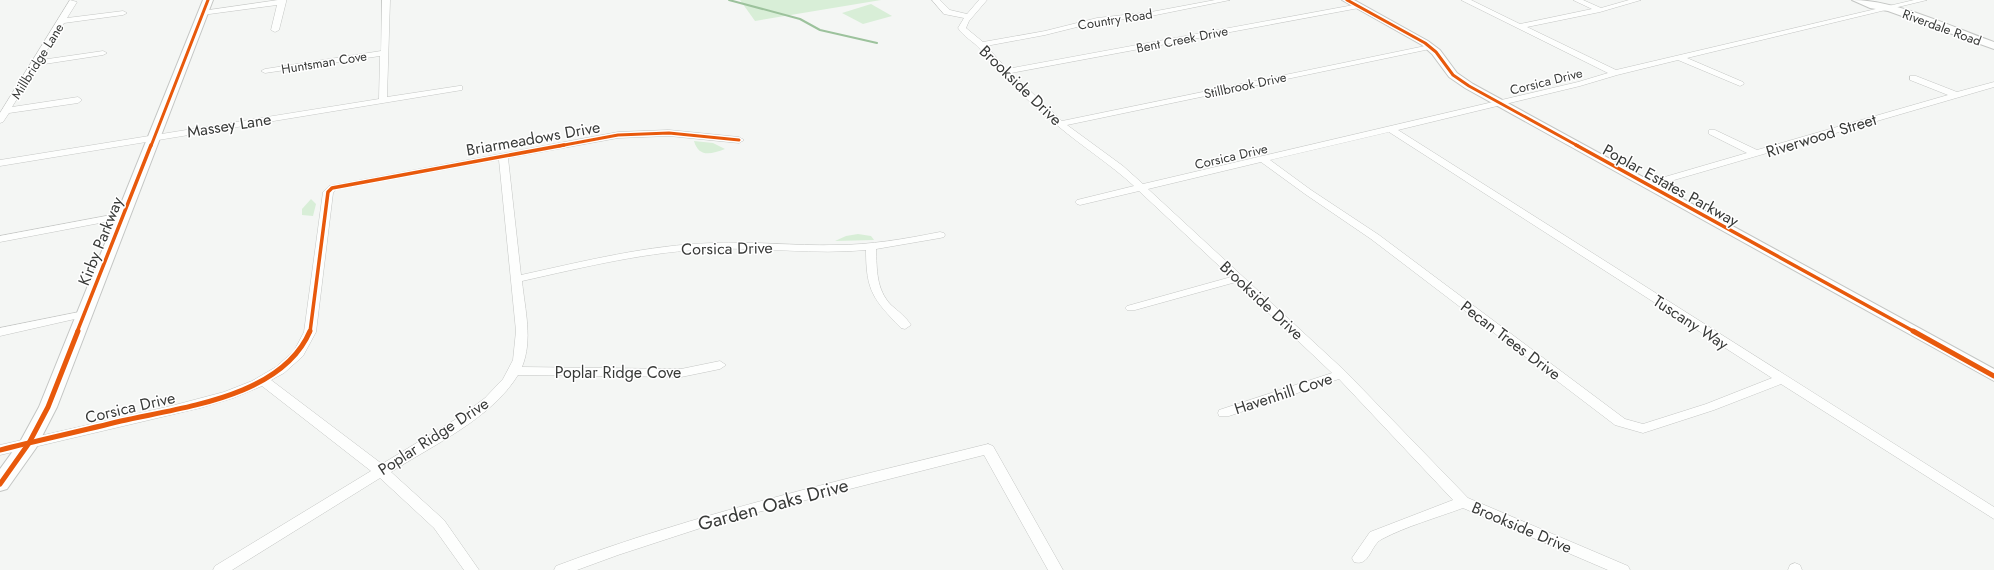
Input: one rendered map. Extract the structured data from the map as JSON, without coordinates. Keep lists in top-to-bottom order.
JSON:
{
  "streets": {
    "main road": ["Riverdale Road", "Kirby Parkway"],
    "street": [
      "Country Road",
      "Bent Creek Drive",
      "Millbridge Lane",
      "Huntsman Cove",
      "Corsica Drive",
      "Brookside Drive",
      "Stillbrook Drive",
      "Massey Lane",
      "Riverwood Street",
      "Briarmeadows Drive",
      "Poplar Estates Parkway",
      "Tuscany Way",
      "Pecan Trees Drive",
      "Poplar Ridge Cove",
      "Havenhill Cove",
      "Poplar Ridge Drive",
      "Garden Oaks Drive"
    ]
  },
  "crossings": [
    ["Country Road", "Brookside Drive"],
    ["Riverdale Road", "Corsica Drive"],
    ["Bent Creek Drive", "Brookside Drive"],
    ["Bent Creek Drive", "Poplar Estates Parkway"],
    ["Corsica Drive", "Brookside Drive"],
    ["Corsica Drive", "Briarmeadows Drive"],
    ["Corsica Drive", "Poplar Estates Parkway"],
    ["Corsica Drive", "Kirby Parkway"],
    ["Corsica Drive", "Tuscany Way"],
    ["Corsica Drive", "Pecan Trees Drive"],
    ["Corsica Drive", "Poplar Ridge Drive"],
    ["Brookside Drive", "Stillbrook Drive"],
    ["Brookside Drive", "Havenhill Cove"],
    ["Stillbrook Drive", "Poplar Estates Parkway"],
    ["Massey Lane", "Kirby Parkway"],
    ["Riverwood Street", "Poplar Estates Parkway"],
    ["Briarmeadows Drive", "Poplar Ridge Drive"],
    ["Tuscany Way", "Pecan Trees Drive"],
    ["Poplar Ridge Cove", "Poplar Ridge Drive"]
  ]
}
